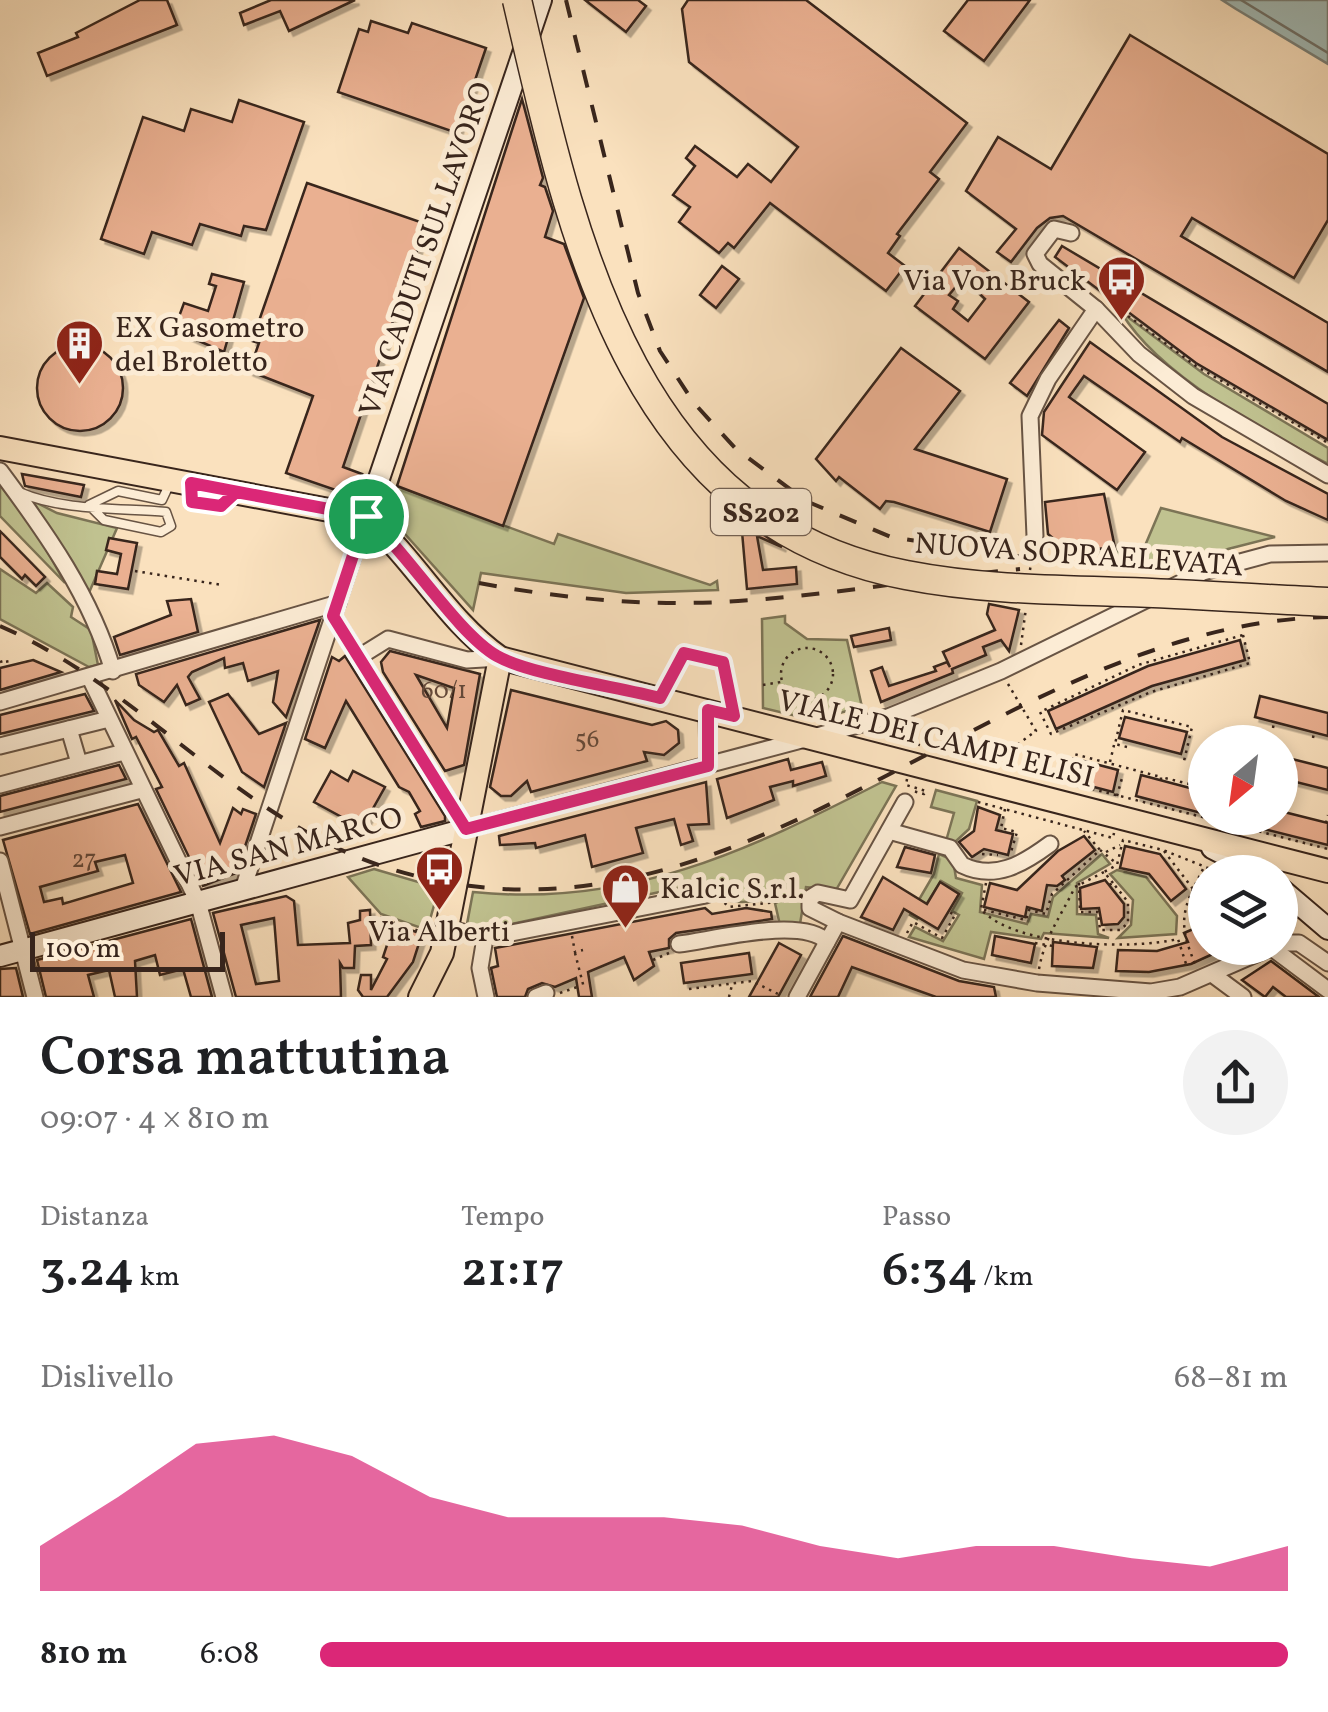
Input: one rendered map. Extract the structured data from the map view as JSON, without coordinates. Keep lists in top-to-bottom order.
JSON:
{
  "streets": {
    "highway": ["SS202", "NUOVA SOPRAELEVATA"],
    "main road": ["VIA CADUTI SUL LAVORO", "VIALE DEI CAMPI ELISI", "VIA SAN MARCO"]
  },
  "crossings": [
    ["VIA CADUTI SUL LAVORO", "NUOVA SOPRAELEVATA"],
    ["VIALE DEI CAMPI ELISI", "VIA SAN MARCO"]
  ],
  "places": {
    "bus stop": ["Via Von Bruck", "Via Alberti"],
    "building": ["EX Gasometro del Broletto"],
    "shop": ["Kalcic S.r.l."]
  },
  "house_numbers": ["60/1", "56", "27"],
  "scale_bar": "100 m",
  "north": "bottom left",
  "page": {
    "scale": "100 m",
    "heading": ["Corsa mattutina", "09:07 · 4 × 810 m"],
    "stats": [
      ["Distanza", "3.24 km"],
      ["Tempo", "21:17"],
      ["Passo", "6:34 /km"]
    ],
    "chart": ["Dislivello", "68–81 m"],
    "list": [
      {
        "name": "810 m",
        "note": "6:08"
      }
    ]
  }
}
